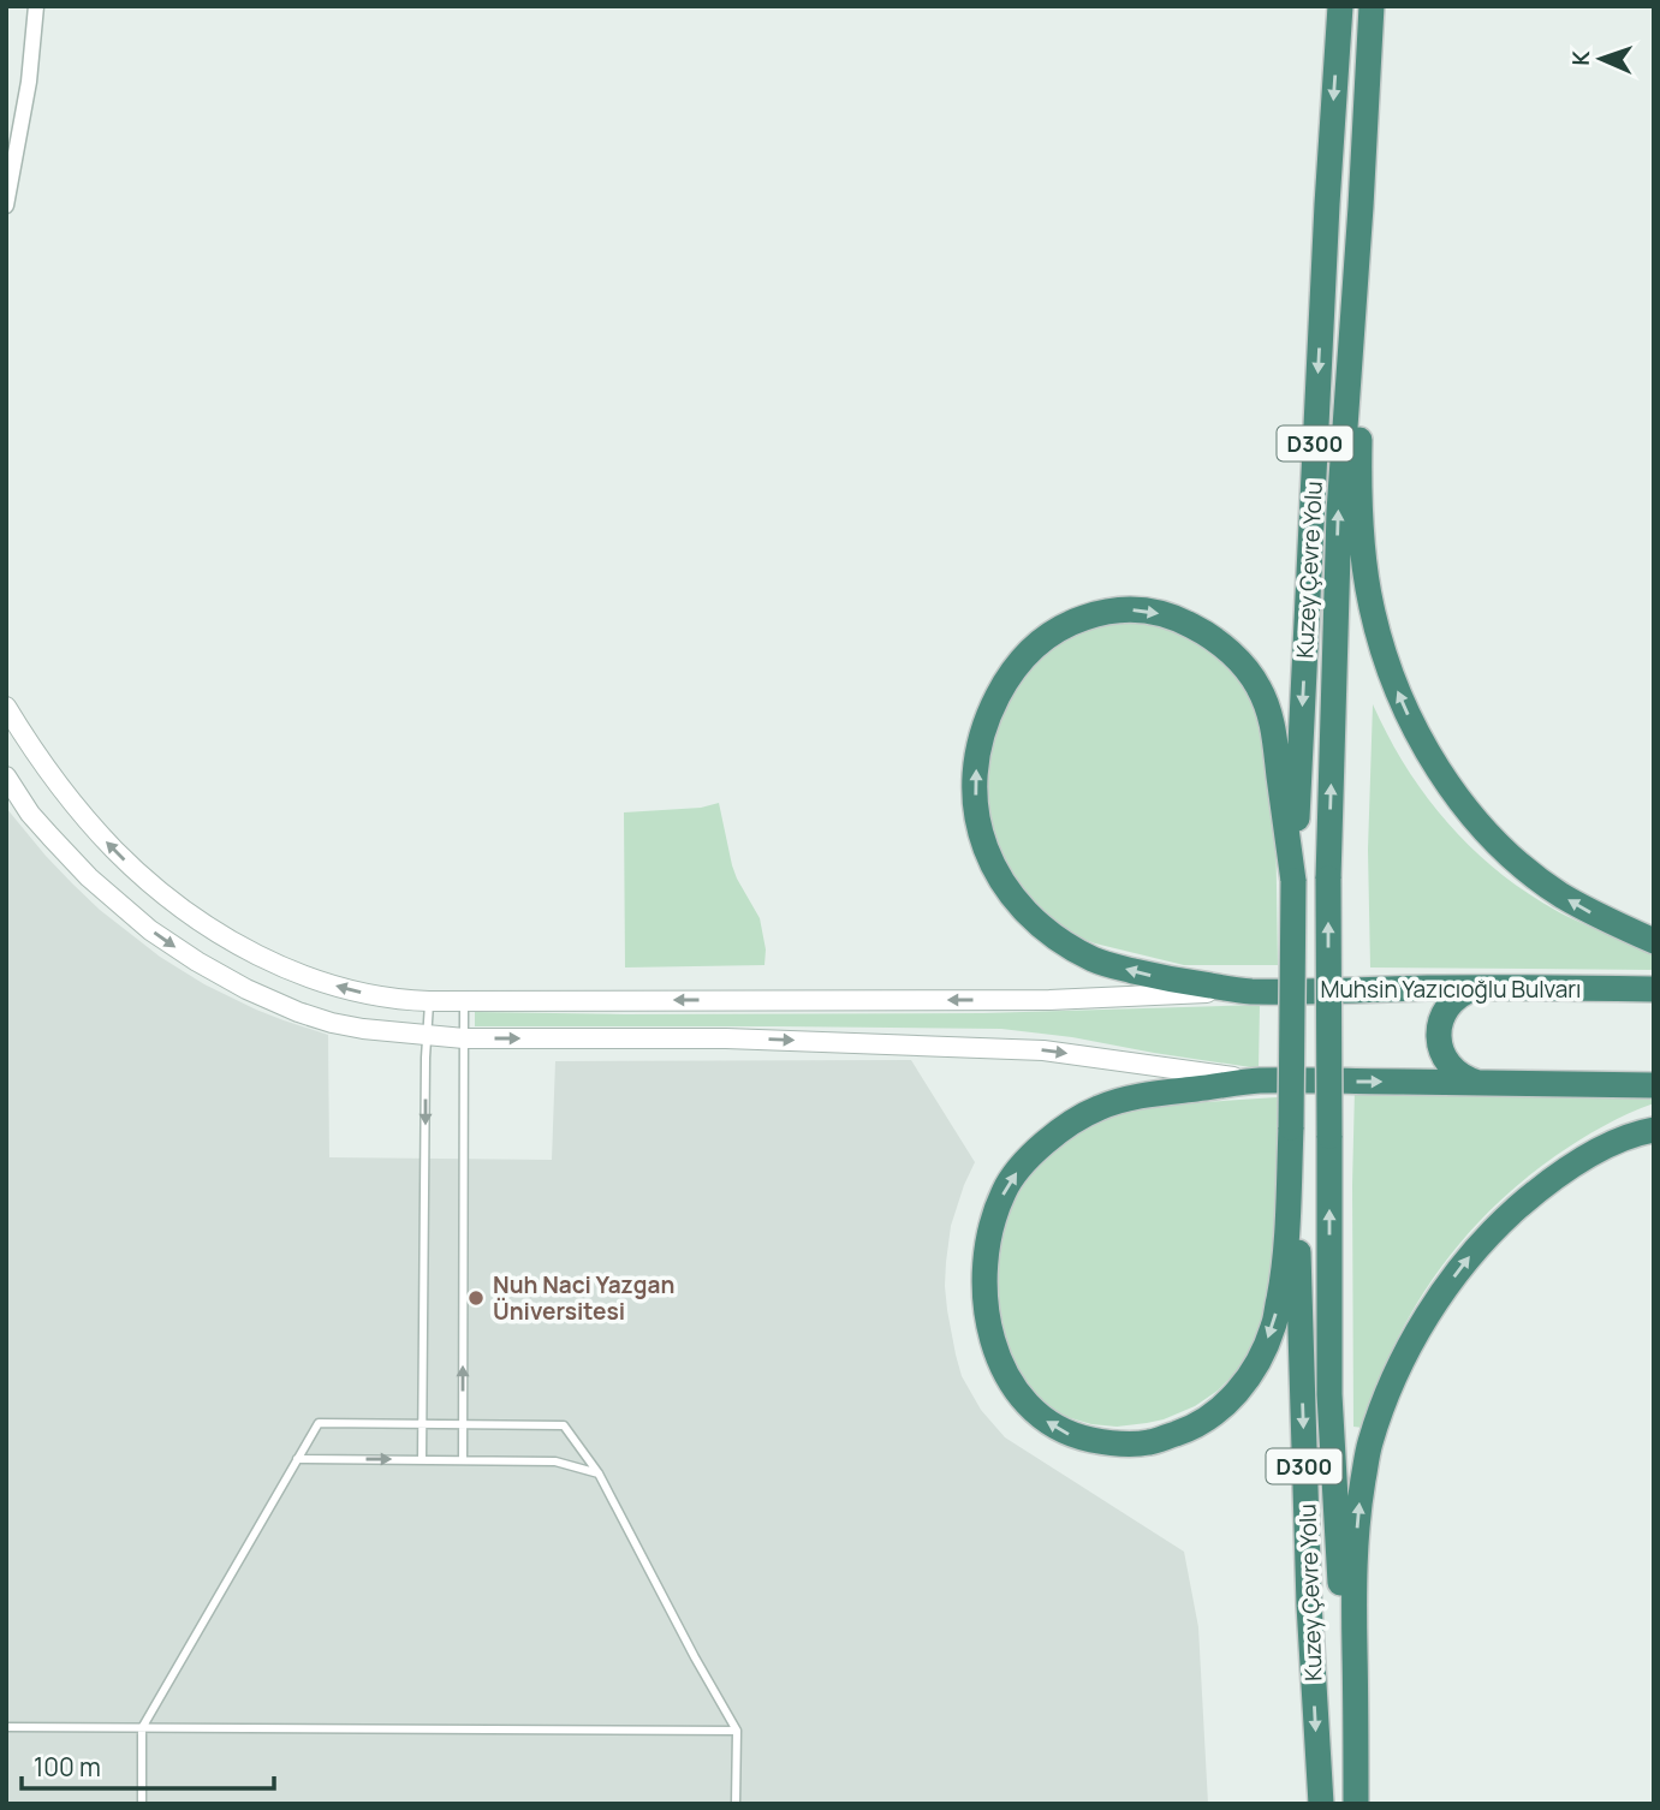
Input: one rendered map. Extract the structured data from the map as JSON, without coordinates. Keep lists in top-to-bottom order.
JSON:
{
  "streets": {
    "highway": ["D300", "Kuzey Çevre Yolu", "Muhsin Yazıcıoğlu Bulvarı"]
  },
  "crossings": [
    ["D300", "Kuzey Çevre Yolu"],
    ["D300", "Muhsin Yazıcıoğlu Bulvarı"],
    ["Kuzey Çevre Yolu", "Muhsin Yazıcıoğlu Bulvarı"]
  ],
  "places": ["Nuh Naci Yazgan Üniversitesi"],
  "scale_bar": "100 m",
  "north": "left"
}
